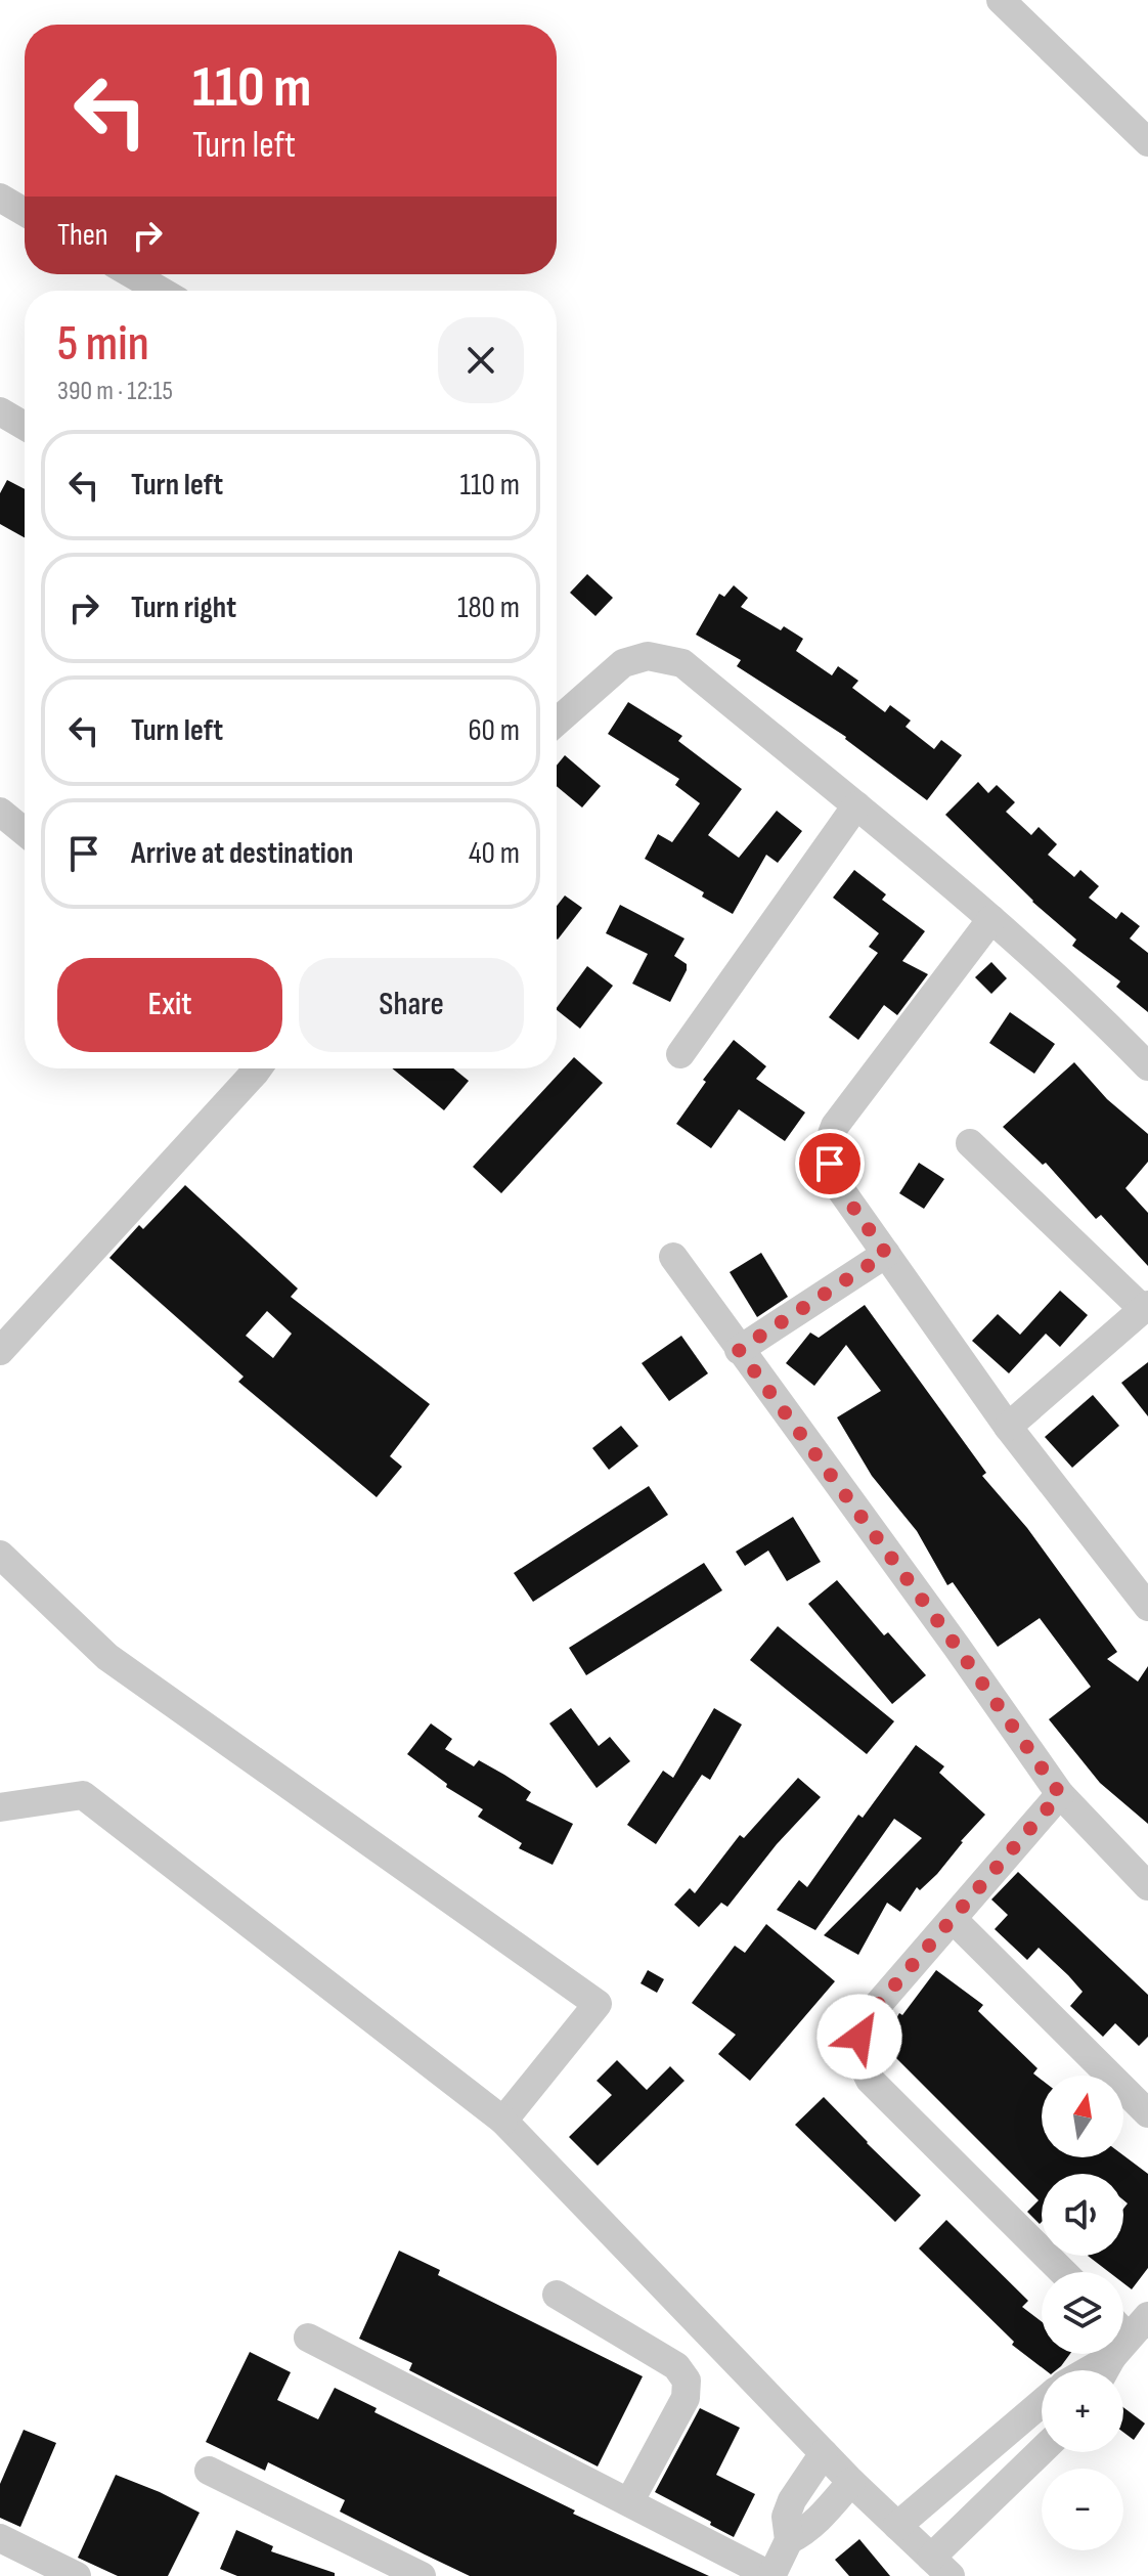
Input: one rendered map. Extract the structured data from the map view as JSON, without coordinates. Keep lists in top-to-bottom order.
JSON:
{
  "north": "top",
  "page": {
    "turn": ["110 m", "Turn left"],
    "then": "Then",
    "heading": ["5 min", "390 m · 12:15"],
    "list": [
      {
        "name": "Turn left",
        "value": "110 m"
      },
      {
        "name": "Turn right",
        "value": "180 m"
      },
      {
        "name": "Turn left",
        "value": "60 m"
      },
      {
        "name": "Arrive at destination",
        "value": "40 m"
      }
    ],
    "buttons": ["Exit", "Share"],
    "map_buttons": ["+", "−"]
  }
}
